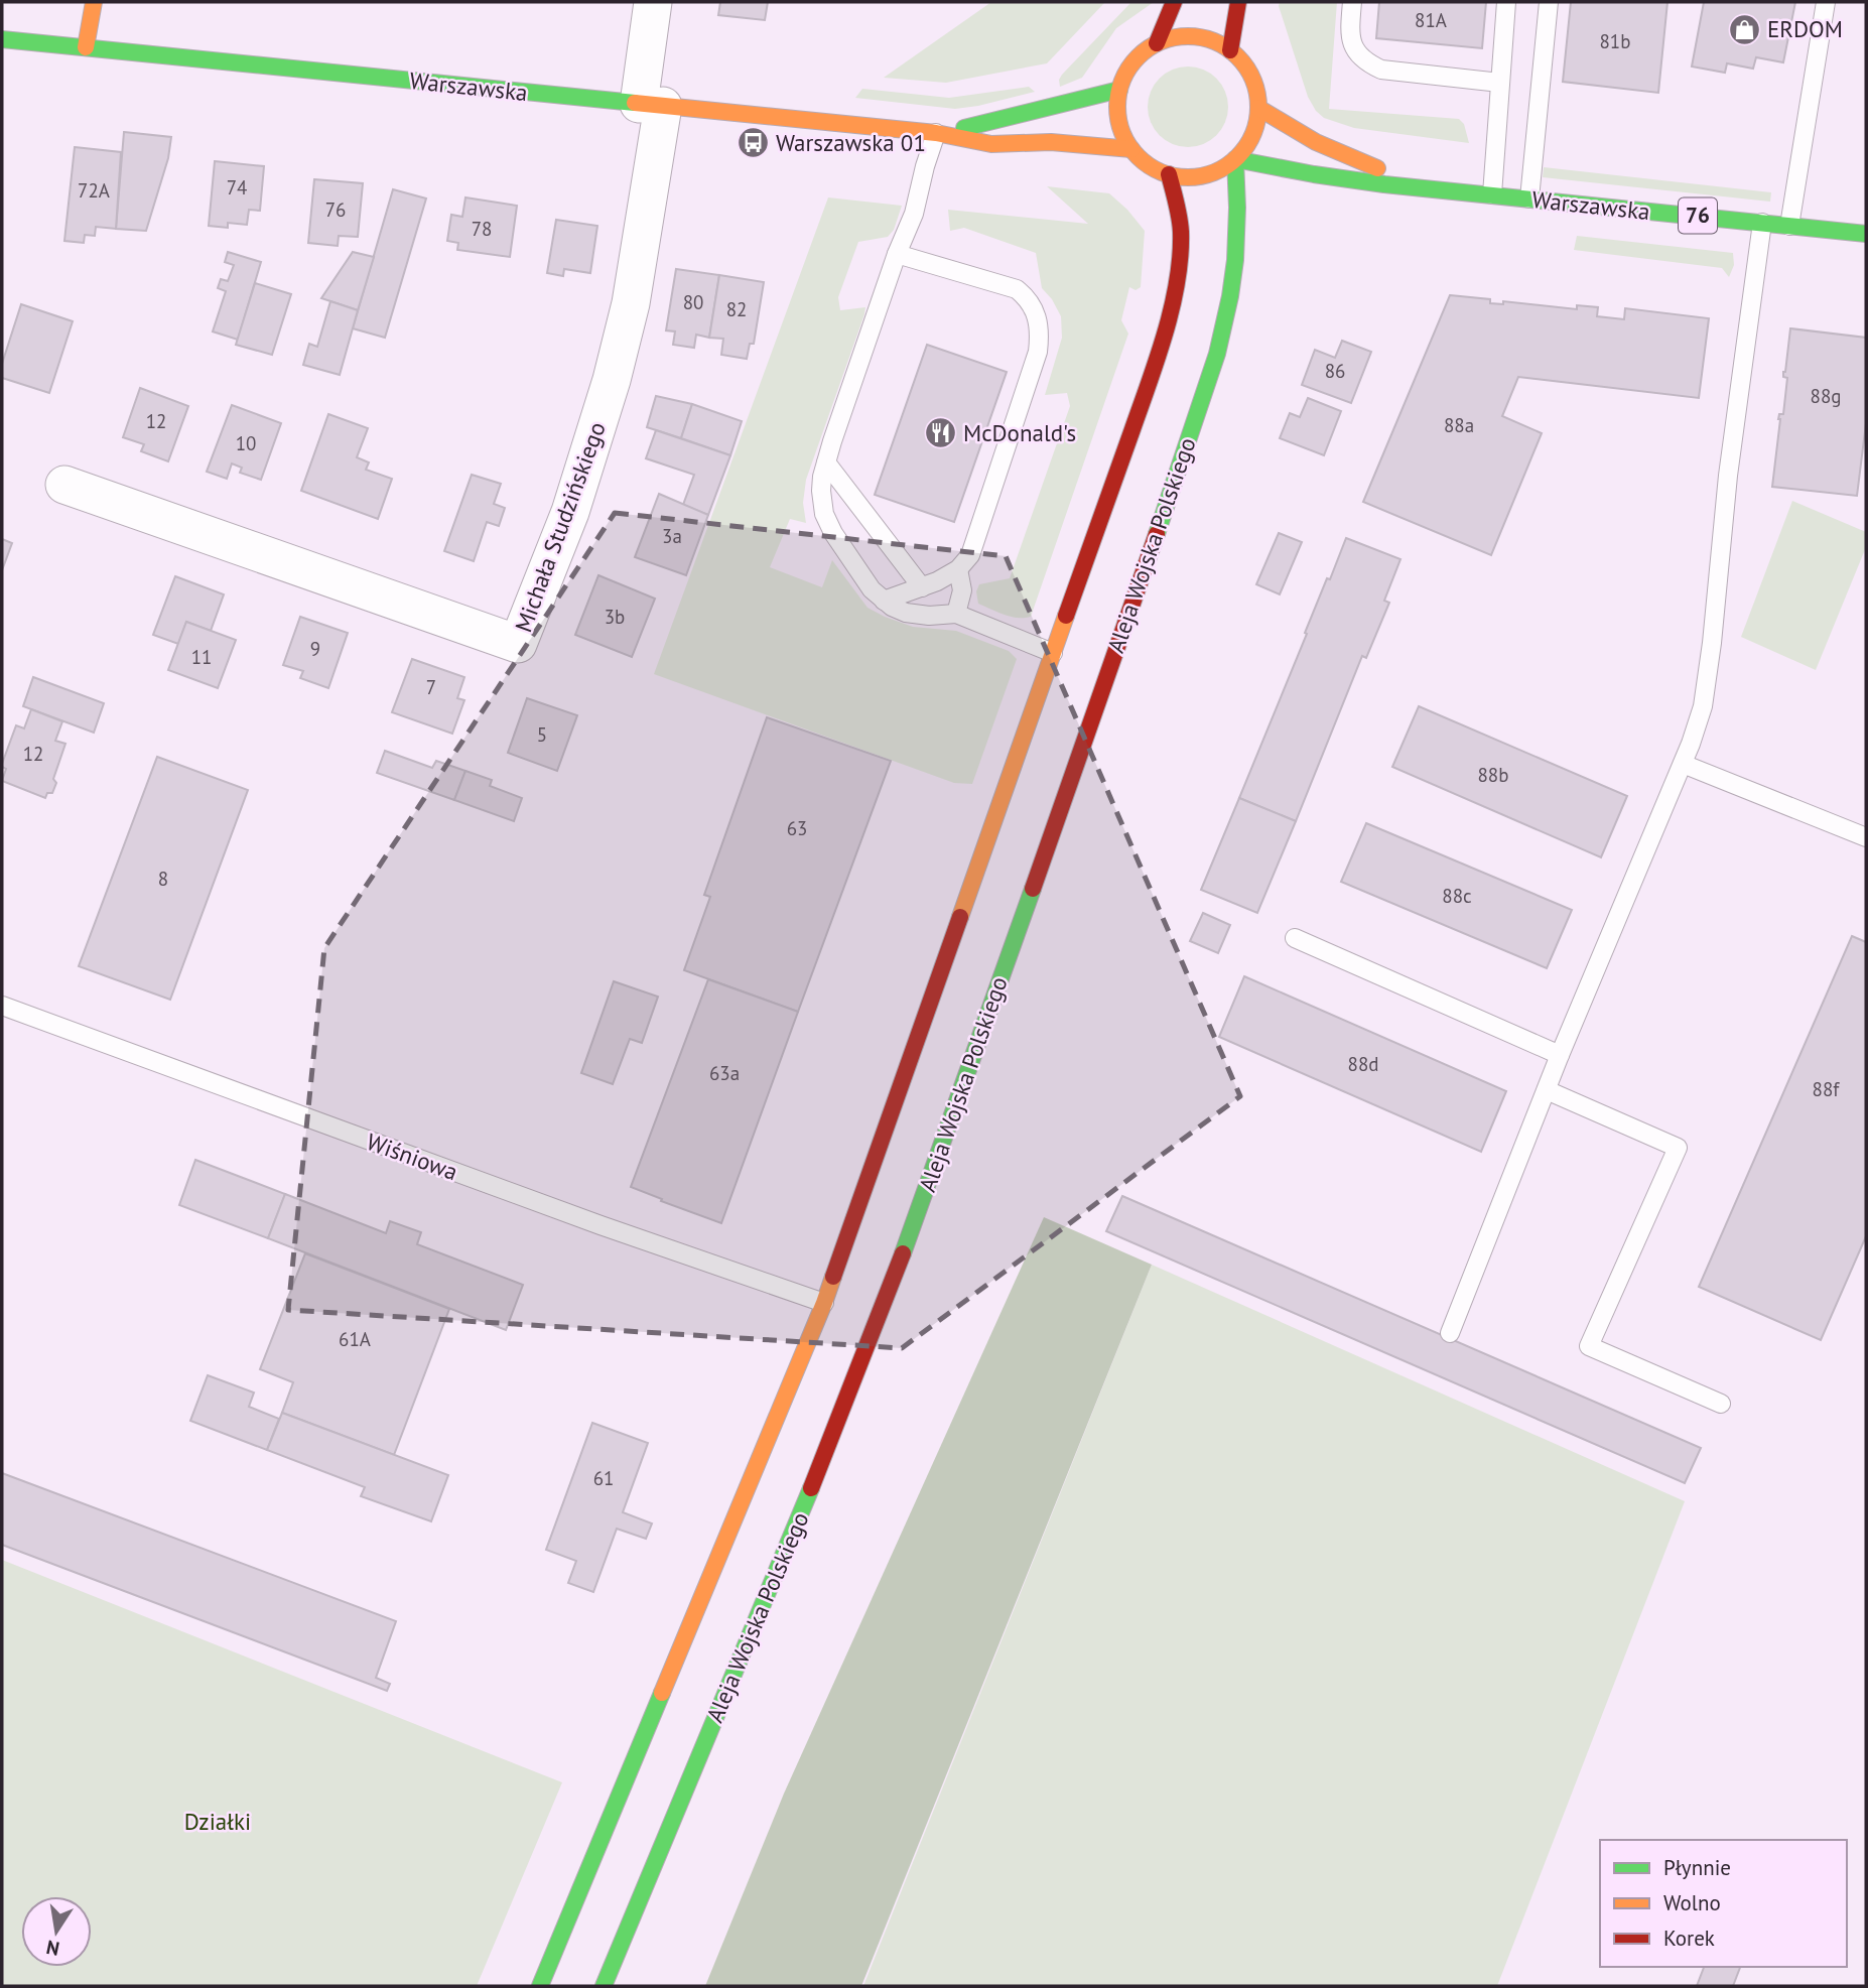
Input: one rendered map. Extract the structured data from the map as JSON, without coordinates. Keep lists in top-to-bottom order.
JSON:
{
  "streets": {
    "main road": ["Warszawska", "76", "Aleja Wojska Polskiego"],
    "street": ["Michała Studzińskiego"],
    "lane": ["Wiśniowa"]
  },
  "crossings": [
    ["Warszawska", "Michała Studzińskiego"],
    ["Warszawska", "Aleja Wojska Polskiego"]
  ],
  "parks": ["Działki"],
  "places": {
    "shop": ["ERDOM"],
    "bus stop": ["Warszawska 01"],
    "restaurant": ["McDonald's"]
  },
  "house_numbers": [
    "81A",
    "81b",
    "74",
    "72A",
    "76",
    "78",
    "80",
    "82",
    "86",
    "88g",
    "12",
    "88a",
    "10",
    "3a",
    "3b",
    "9",
    "11",
    "7",
    "5",
    "12",
    "88b",
    "63",
    "8",
    "88c",
    "88d",
    "63a",
    "88f",
    "61A",
    "61"
  ],
  "legend": ["Płynnie", "Wolno", "Korek"],
  "north": "bottom"
}
